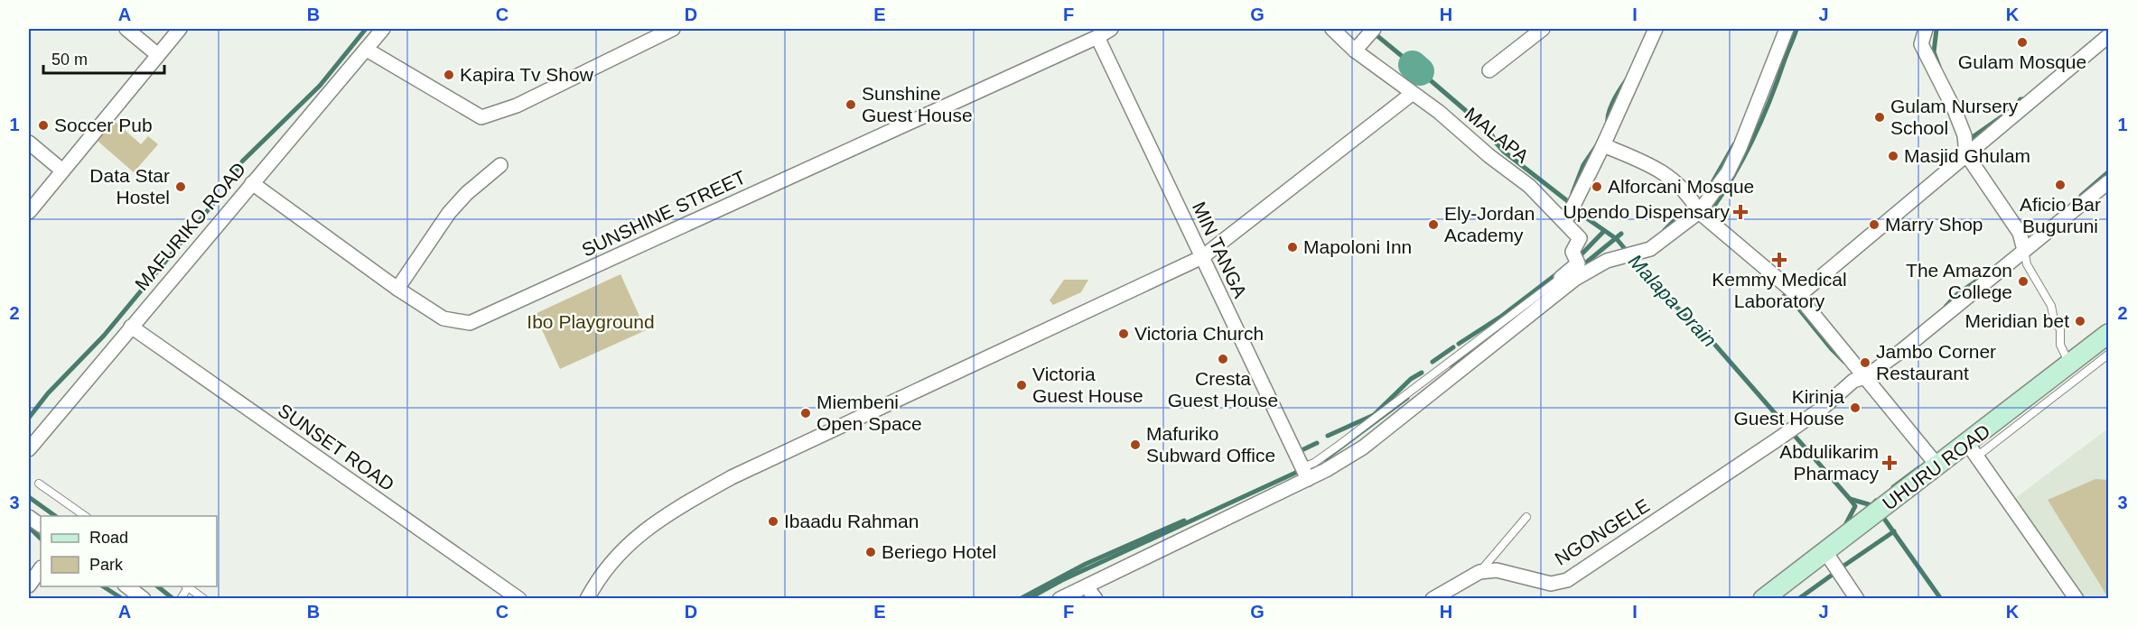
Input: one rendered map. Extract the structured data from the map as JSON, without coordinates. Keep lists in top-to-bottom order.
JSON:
{
  "streets": {
    "main road": ["UHURU ROAD"],
    "street": [
      "MALAPA",
      "SUNSHINE STREET",
      "MAFURIKO ROAD",
      "MIN TANGA",
      "SUNSET ROAD",
      "NGONGELE"
    ]
  },
  "crossings": [
    ["SUNSHINE STREET", "MAFURIKO ROAD"],
    ["SUNSHINE STREET", "MIN TANGA"],
    ["MAFURIKO ROAD", "SUNSET ROAD"]
  ],
  "water": ["Malapa Drain"],
  "parks": ["Ibo Playground"],
  "places": {
    "other": [
      "Gulam Mosque",
      "Kapira Tv Show",
      "Sunshine Guest House",
      "Gulam Nursery School",
      "Soccer Pub",
      "Masjid Ghulam",
      "Aficio Bar Buguruni",
      "Data Star Hostel",
      "Alforcani Mosque",
      "Ely-Jordan Academy",
      "Marry Shop",
      "Mapoloni Inn",
      "The Amazon College",
      "Meridian bet",
      "Victoria Church",
      "Cresta Guest House",
      "Jambo Corner Restaurant",
      "Victoria Guest House",
      "Kirinja Guest House",
      "Miembeni Open Space",
      "Mafuriko Subward Office",
      "Ibaadu Rahman",
      "Beriego Hotel"
    ],
    "health": ["Upendo Dispensary", "Kemmy Medical Laboratory", "Abdulikarim Pharmacy"]
  },
  "legend": ["Road", "Park"],
  "scale_bar": "50 m",
  "grid": {
    "columns": [
      "A",
      "B",
      "C",
      "D",
      "E",
      "F",
      "G",
      "H",
      "I",
      "J",
      "K"
    ],
    "rows": ["1", "2", "3"]
  }
}
